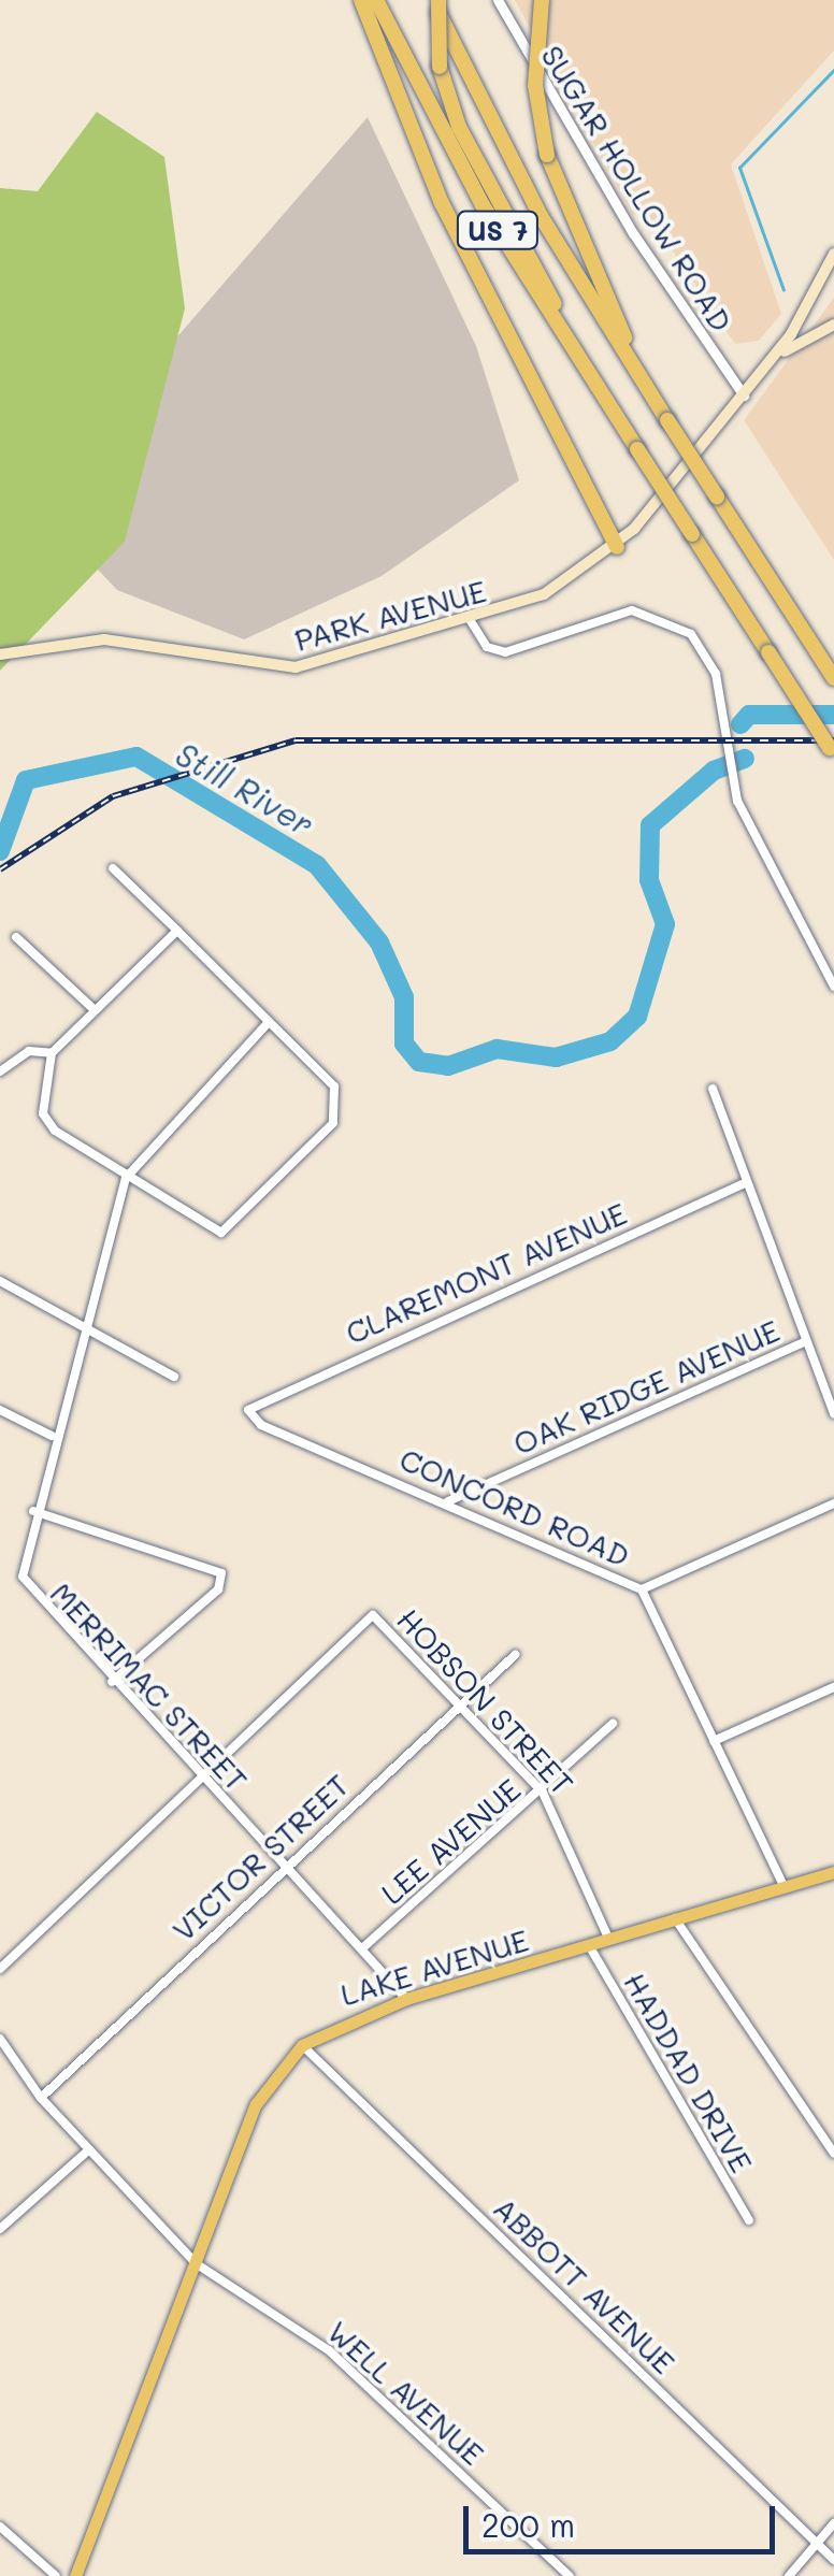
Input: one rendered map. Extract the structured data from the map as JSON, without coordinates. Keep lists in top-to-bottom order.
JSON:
{
  "streets": {
    "highway": ["US 7"],
    "main road": ["PARK AVENUE", "LAKE AVENUE"],
    "street": [
      "SUGAR HOLLOW ROAD",
      "CLAREMONT AVENUE",
      "OAK RIDGE AVENUE",
      "CONCORD ROAD",
      "MERRIMAC STREET",
      "HOBSON STREET",
      "LEE AVENUE",
      "VICTOR STREET",
      "HADDAD DRIVE",
      "ABBOTT AVENUE",
      "WELL AVENUE"
    ]
  },
  "crossings": [
    ["SUGAR HOLLOW ROAD", "PARK AVENUE"],
    ["CLAREMONT AVENUE", "CONCORD ROAD"],
    ["OAK RIDGE AVENUE", "CONCORD ROAD"],
    ["CONCORD ROAD", "LAKE AVENUE"],
    ["MERRIMAC STREET", "HOBSON STREET"],
    ["MERRIMAC STREET", "LEE AVENUE"],
    ["MERRIMAC STREET", "VICTOR STREET"],
    ["MERRIMAC STREET", "LAKE AVENUE"],
    ["HOBSON STREET", "LEE AVENUE"],
    ["HOBSON STREET", "VICTOR STREET"],
    ["HOBSON STREET", "LAKE AVENUE"],
    ["VICTOR STREET", "WELL AVENUE"],
    ["LAKE AVENUE", "HADDAD DRIVE"],
    ["LAKE AVENUE", "ABBOTT AVENUE"],
    ["LAKE AVENUE", "WELL AVENUE"]
  ],
  "water": ["Still River"],
  "scale_bar": "200 m"
}
